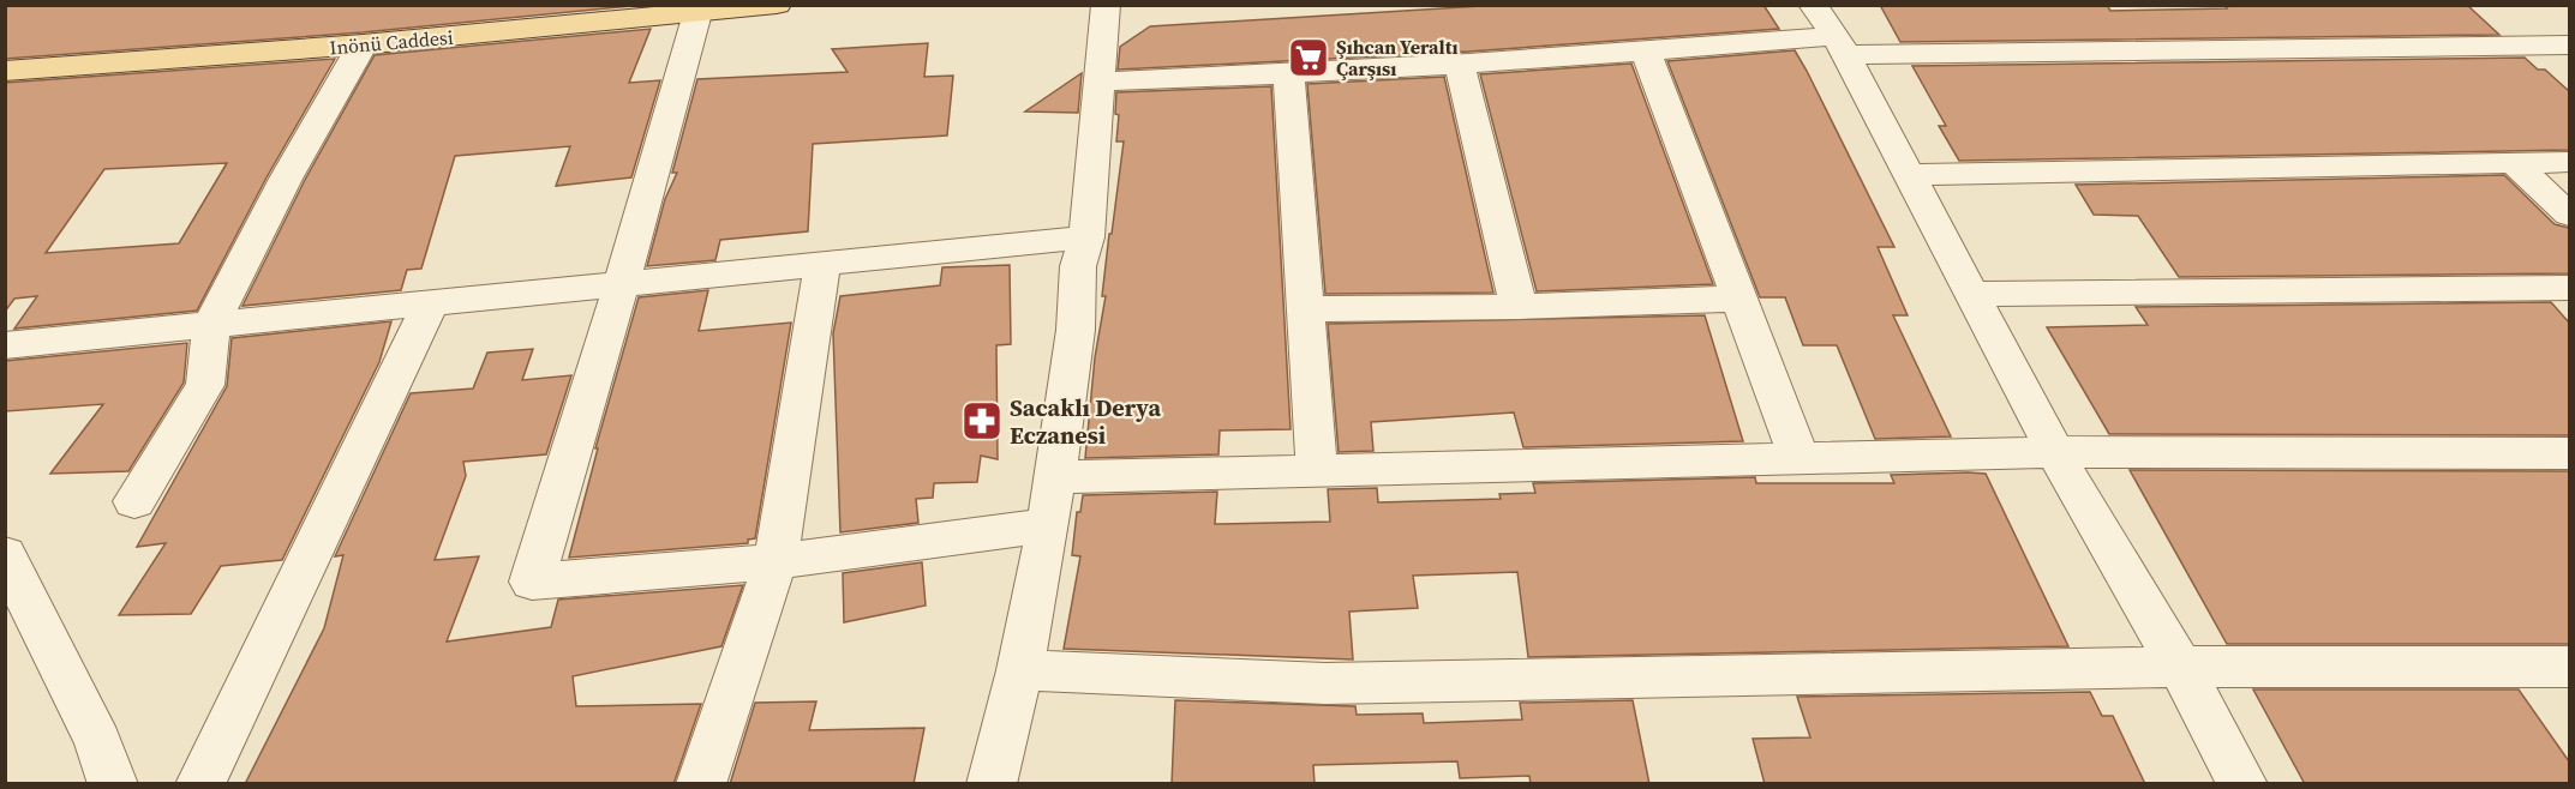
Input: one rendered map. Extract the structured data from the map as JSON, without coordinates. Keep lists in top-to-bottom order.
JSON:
{
  "streets": {
    "main road": ["Inönü Caddesi"]
  },
  "places": {
    "supermarket": ["Şıhcan Yeraltı Çarşısı"],
    "pharmacy": ["Sacaklı Derya Eczanesi"]
  }
}
